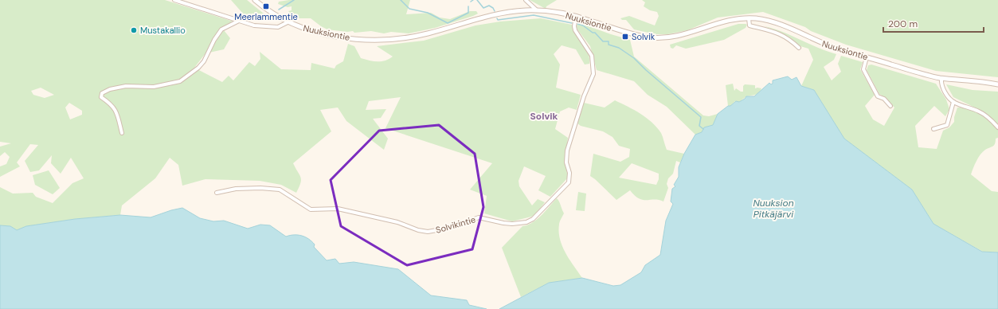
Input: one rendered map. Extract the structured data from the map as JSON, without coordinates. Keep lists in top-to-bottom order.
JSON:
{
  "streets": {
    "street": ["Nuuksiontie", "Solvikintie"]
  },
  "crossings": [
    ["Nuuksiontie", "Solvikintie"]
  ],
  "districts": ["Solvik"],
  "water": ["Nuuksion Pitkäjärvi"],
  "places": {
    "transit": ["Meerlammentie", "Solvik"],
    "other": ["Mustakallio"]
  },
  "scale_bar": "200 m"
}
